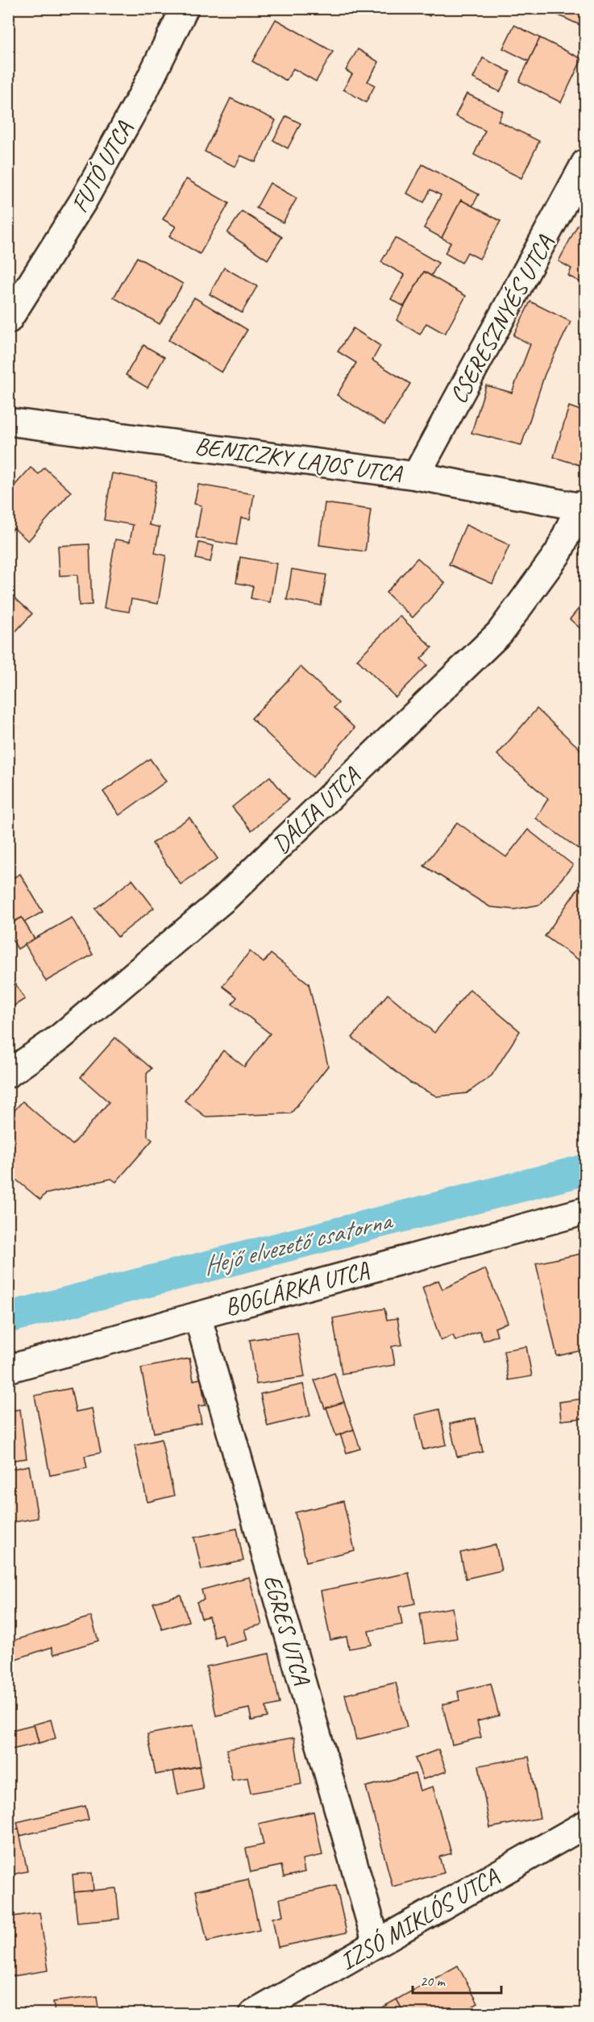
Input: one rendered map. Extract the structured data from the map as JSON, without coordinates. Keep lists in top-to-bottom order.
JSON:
{
  "streets": {
    "street": [
      "FUTÓ UTCA",
      "CSERESZNYÉS UTCA",
      "BENICZKY LAJOS UTCA",
      "DÁLIA UTCA",
      "BOGLÁRKA UTCA",
      "EGRES UTCA",
      "IZSÓ MIKLÓS UTCA"
    ]
  },
  "crossings": [
    ["CSERESZNYÉS UTCA", "BENICZKY LAJOS UTCA"],
    ["BENICZKY LAJOS UTCA", "DÁLIA UTCA"],
    ["BOGLÁRKA UTCA", "EGRES UTCA"],
    ["EGRES UTCA", "IZSÓ MIKLÓS UTCA"]
  ],
  "water": ["Hejő elvezető csatorna"],
  "scale_bar": "20 m"
}
